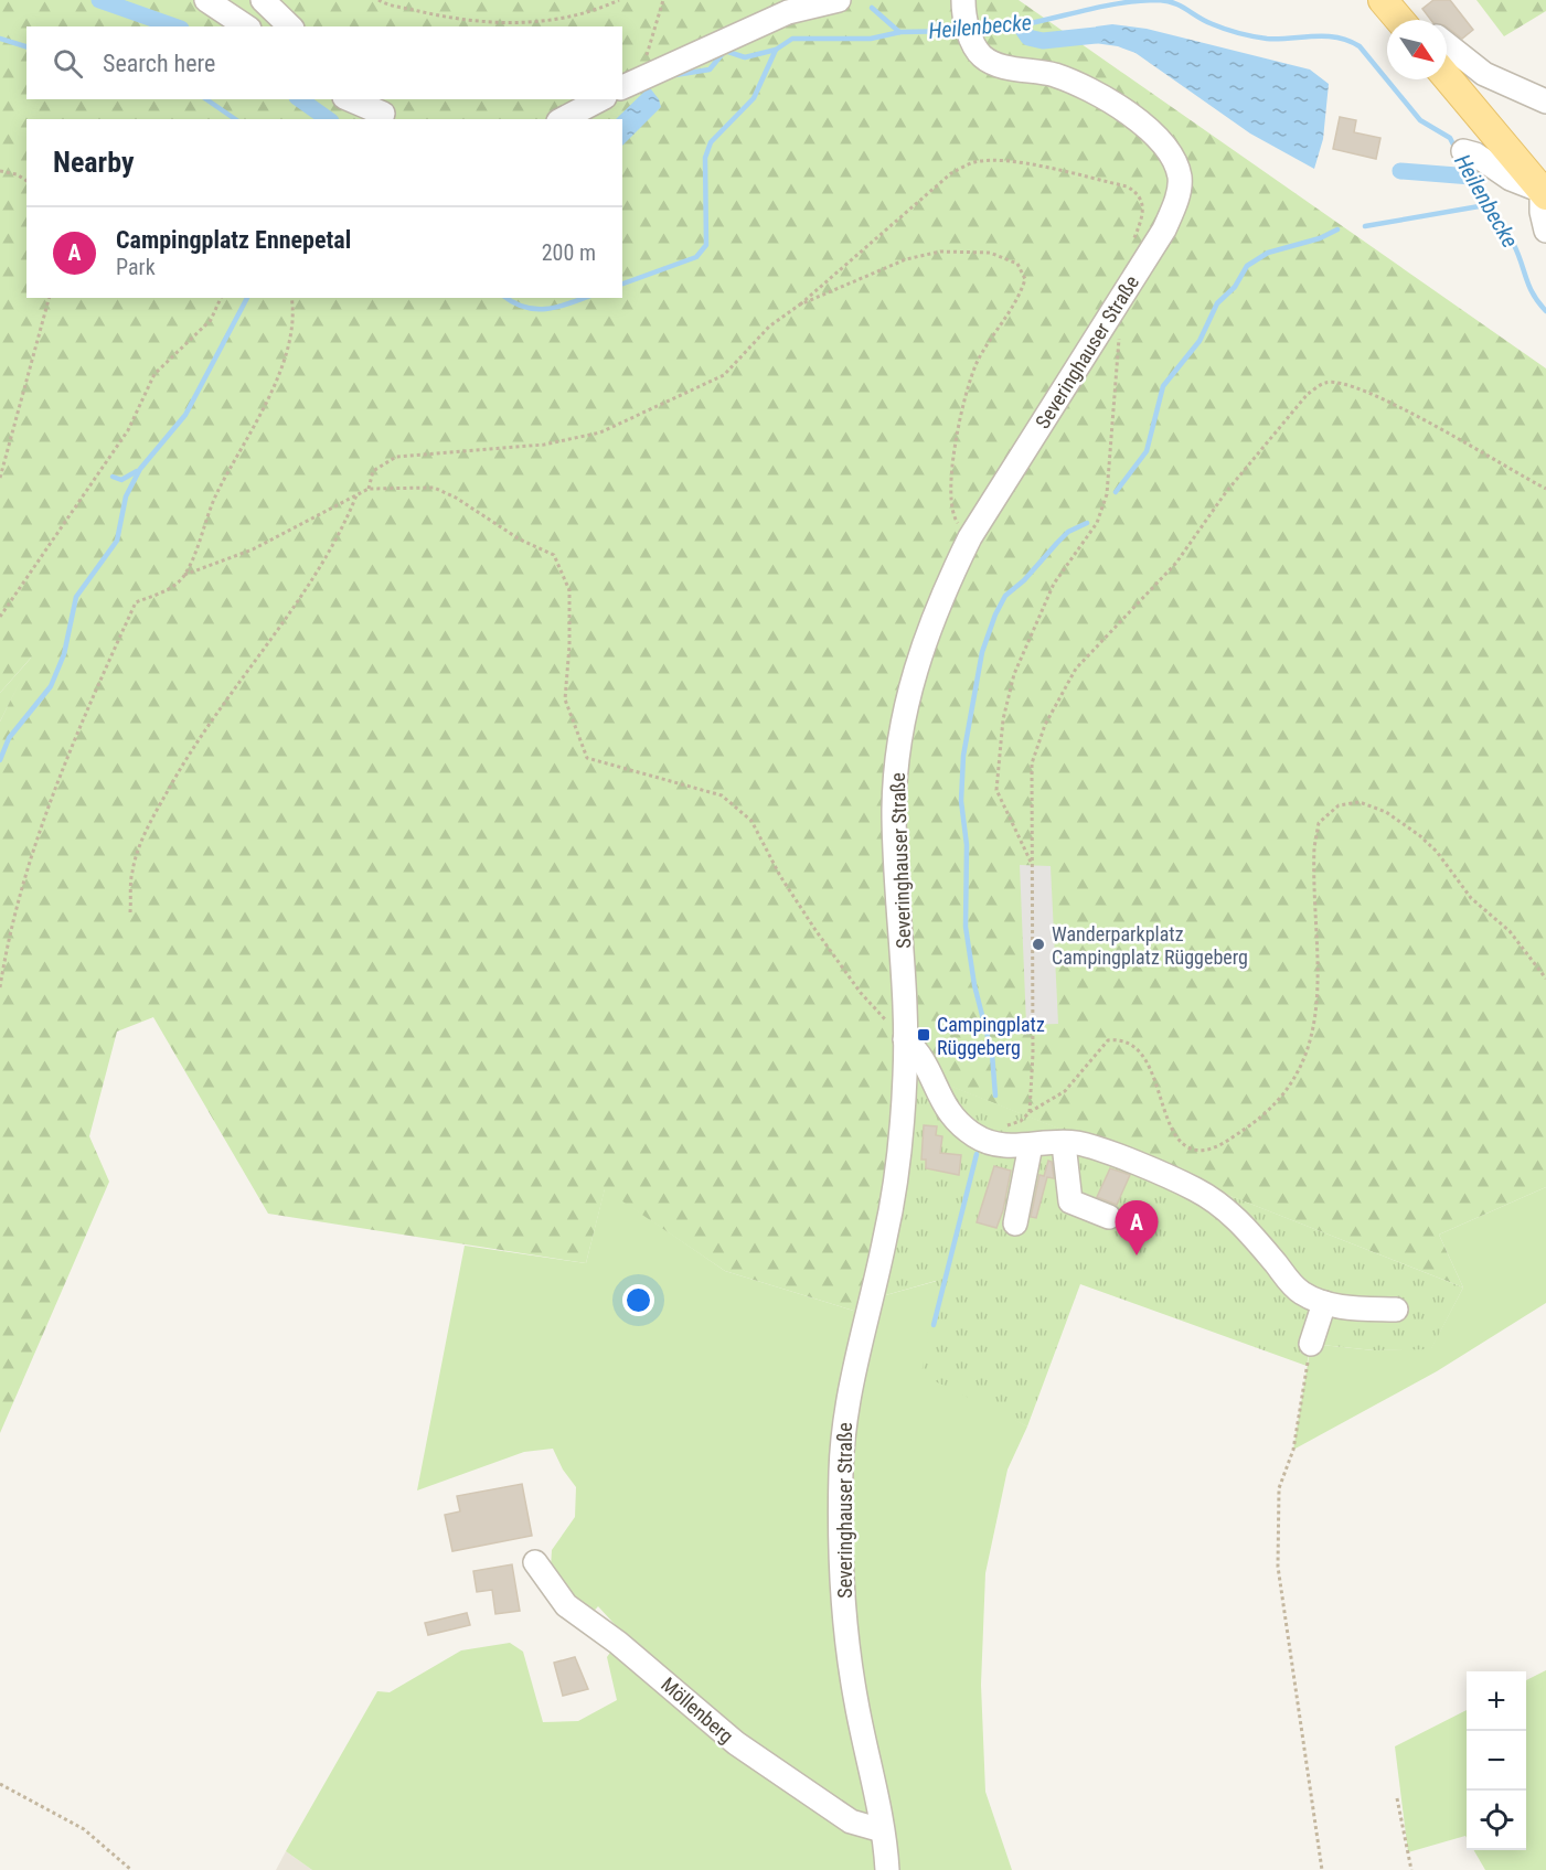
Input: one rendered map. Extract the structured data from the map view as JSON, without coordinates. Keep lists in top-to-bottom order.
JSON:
{
  "streets": {
    "street": ["Severinghauser Straße", "Möllenberg"]
  },
  "crossings": [
    ["Severinghauser Straße", "Möllenberg"]
  ],
  "water": ["Heilenbecke"],
  "places": {
    "other": ["Wanderparkplatz Campingplatz Rüggeberg"],
    "transit": ["Campingplatz Rüggeberg"]
  },
  "north": "bottom right",
  "page": {
    "search": "Search here",
    "heading": "Nearby",
    "list": [
      {
        "mark": "A",
        "name": "Campingplatz Ennepetal",
        "note": "Park",
        "value": "200 m"
      }
    ],
    "pins": "A",
    "map_buttons": ["+", "−"]
  }
}
